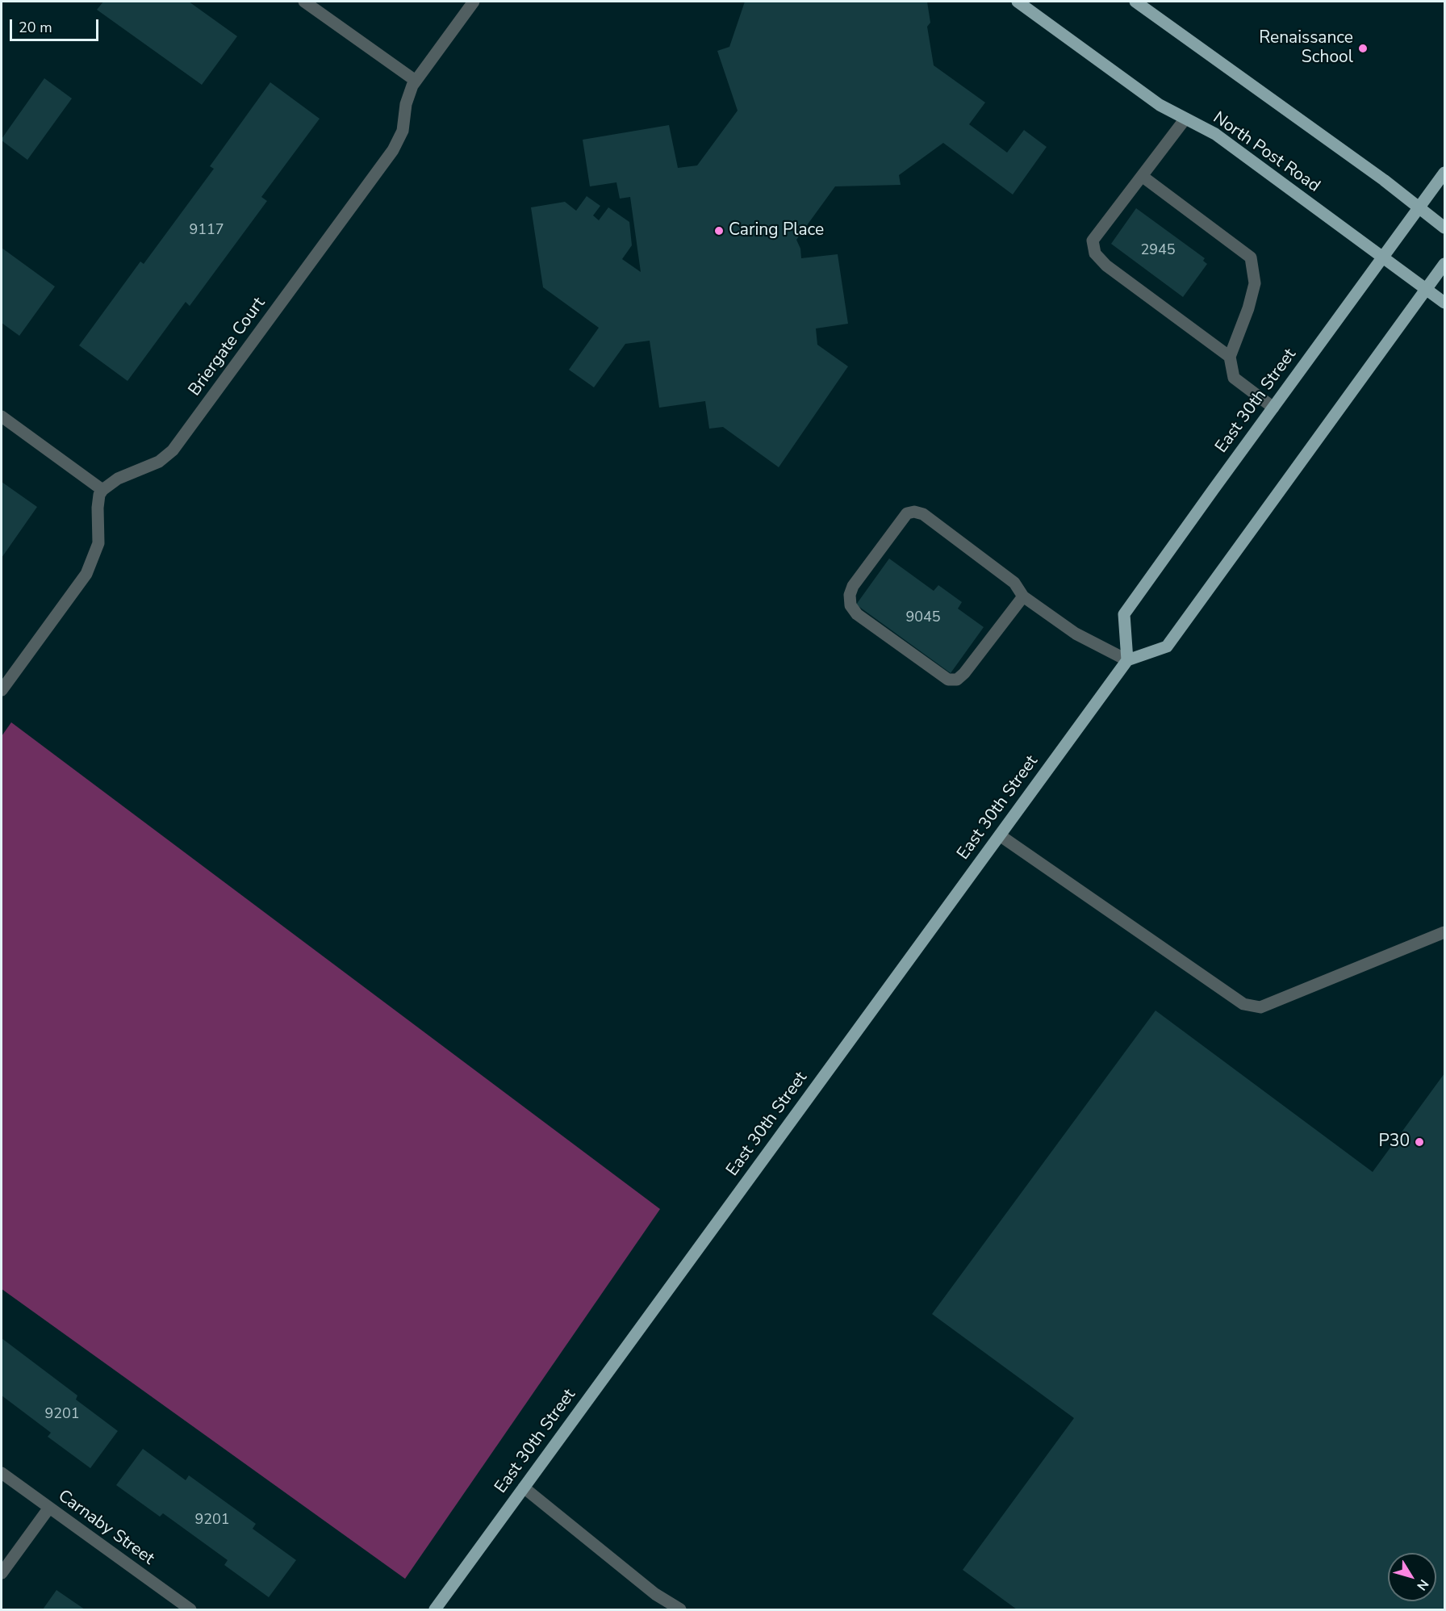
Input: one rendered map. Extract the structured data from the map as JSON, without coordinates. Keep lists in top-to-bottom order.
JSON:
{
  "streets": {
    "main road": ["North Post Road", "East 30th Street"],
    "street": ["Briergate Court", "Carnaby Street"]
  },
  "crossings": [
    ["North Post Road", "East 30th Street"]
  ],
  "places": ["Renaissance School", "Caring Place", "P30"],
  "house_numbers": [
    "9117",
    "2945",
    "9045",
    "9201",
    "9201"
  ],
  "scale_bar": "20 m",
  "north": "bottom right"
}
